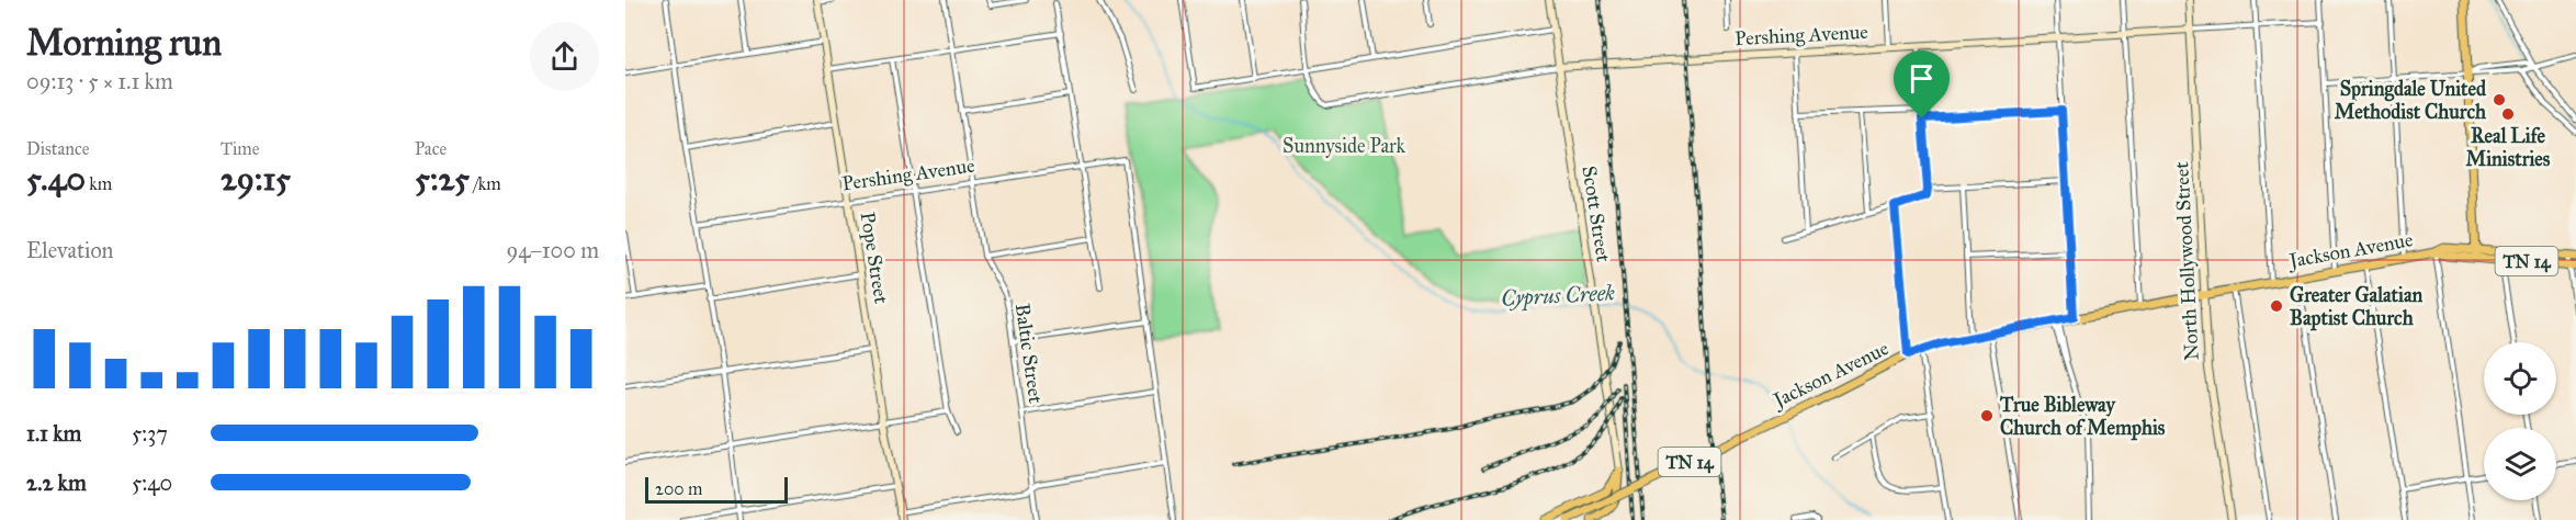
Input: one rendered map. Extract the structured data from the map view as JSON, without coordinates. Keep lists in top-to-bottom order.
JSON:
{
  "streets": {
    "main road": ["Jackson Avenue", "TN 14"],
    "street": [
      "Pershing Avenue",
      "Scott Street",
      "Pope Street",
      "North Hollywood Street",
      "Baltic Street"
    ]
  },
  "crossings": [
    ["Pershing Avenue", "Scott Street"],
    ["Pershing Avenue", "Pope Street"],
    ["Pershing Avenue", "North Hollywood Street"],
    ["Pershing Avenue", "Baltic Street"],
    ["Jackson Avenue", "North Hollywood Street"]
  ],
  "water": ["Cyprus Creek"],
  "parks": ["Sunnyside Park"],
  "places": [
    "Springdale United Methodist Church",
    "Real Life Ministries",
    "Greater Galatian Baptist Church",
    "True Bibleway Church of Memphis"
  ],
  "scale_bar": "200 m",
  "page": {
    "heading": ["Morning run", "09:13 · 5 × 1.1 km"],
    "stats": [
      ["Distance", "5.40 km"],
      ["Time", "29:15"],
      ["Pace", "5:25 /km"]
    ],
    "chart": ["Elevation", "94–100 m"],
    "list": [
      {
        "name": "1.1 km",
        "note": "5:37"
      },
      {
        "name": "2.2 km",
        "note": "5:40"
      }
    ],
    "scale": "200 m"
  }
}
